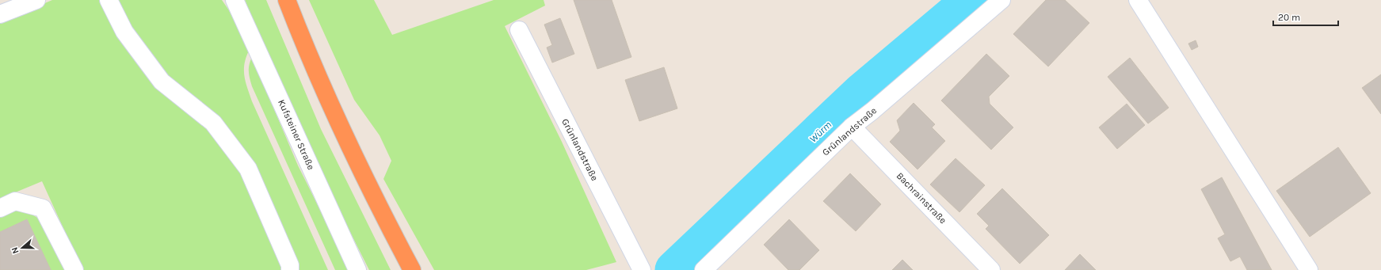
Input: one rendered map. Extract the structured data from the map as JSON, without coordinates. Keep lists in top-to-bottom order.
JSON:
{
  "streets": {
    "street": ["Grünlandstraße", "Kufsteiner Straße", "Bachrainstraße"]
  },
  "crossings": [
    ["Grünlandstraße", "Bachrainstraße"]
  ],
  "water": ["Würm"],
  "scale_bar": "20 m",
  "north": "left"
}
